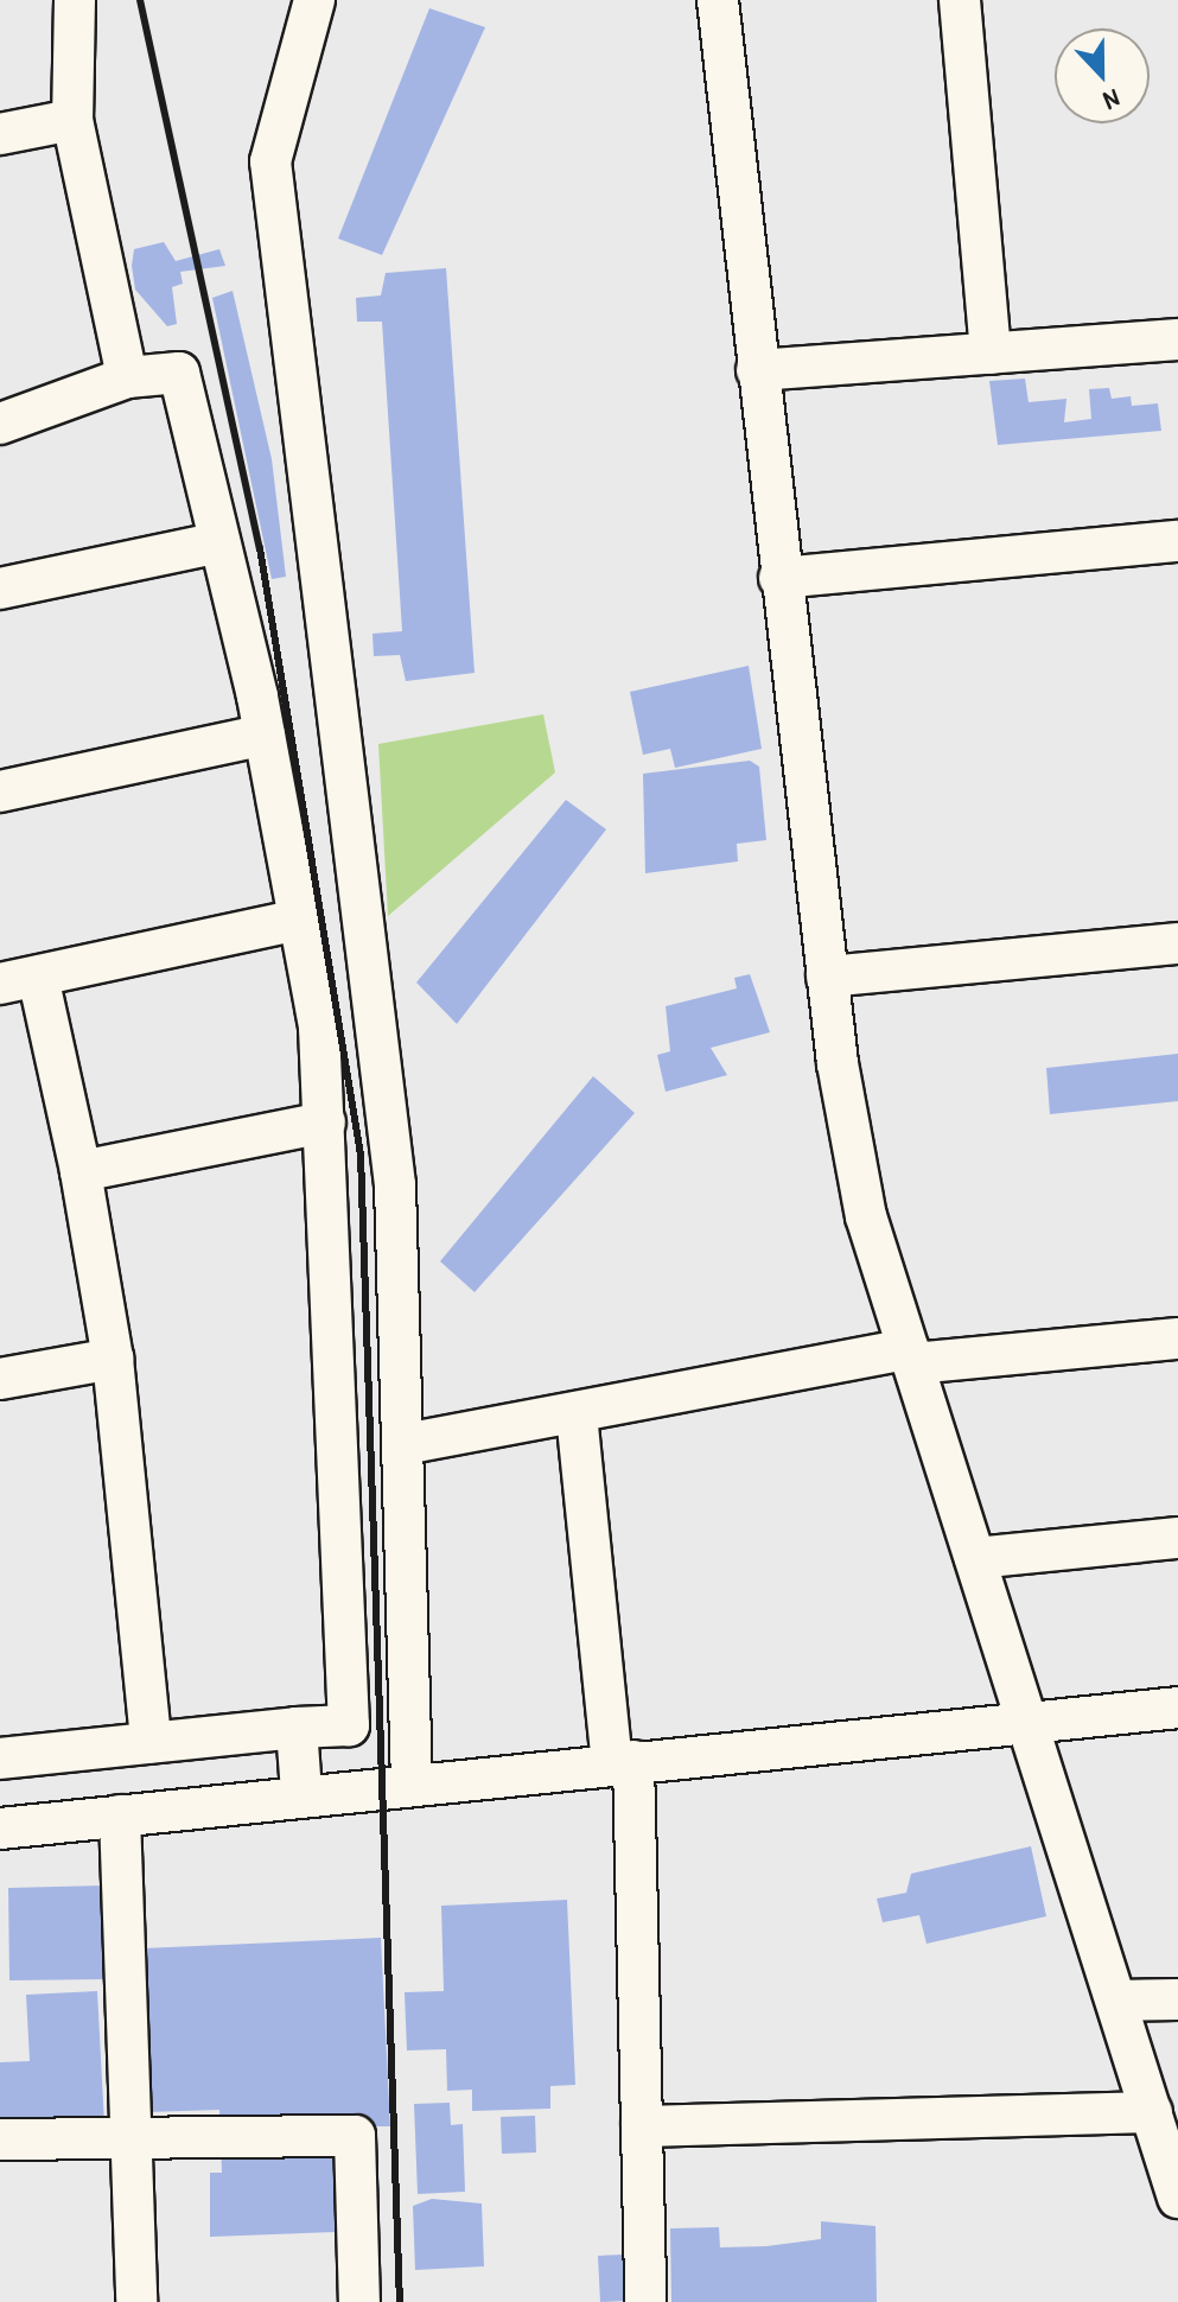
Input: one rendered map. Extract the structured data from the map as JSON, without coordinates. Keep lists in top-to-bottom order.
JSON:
{
  "north": "bottom"
}
